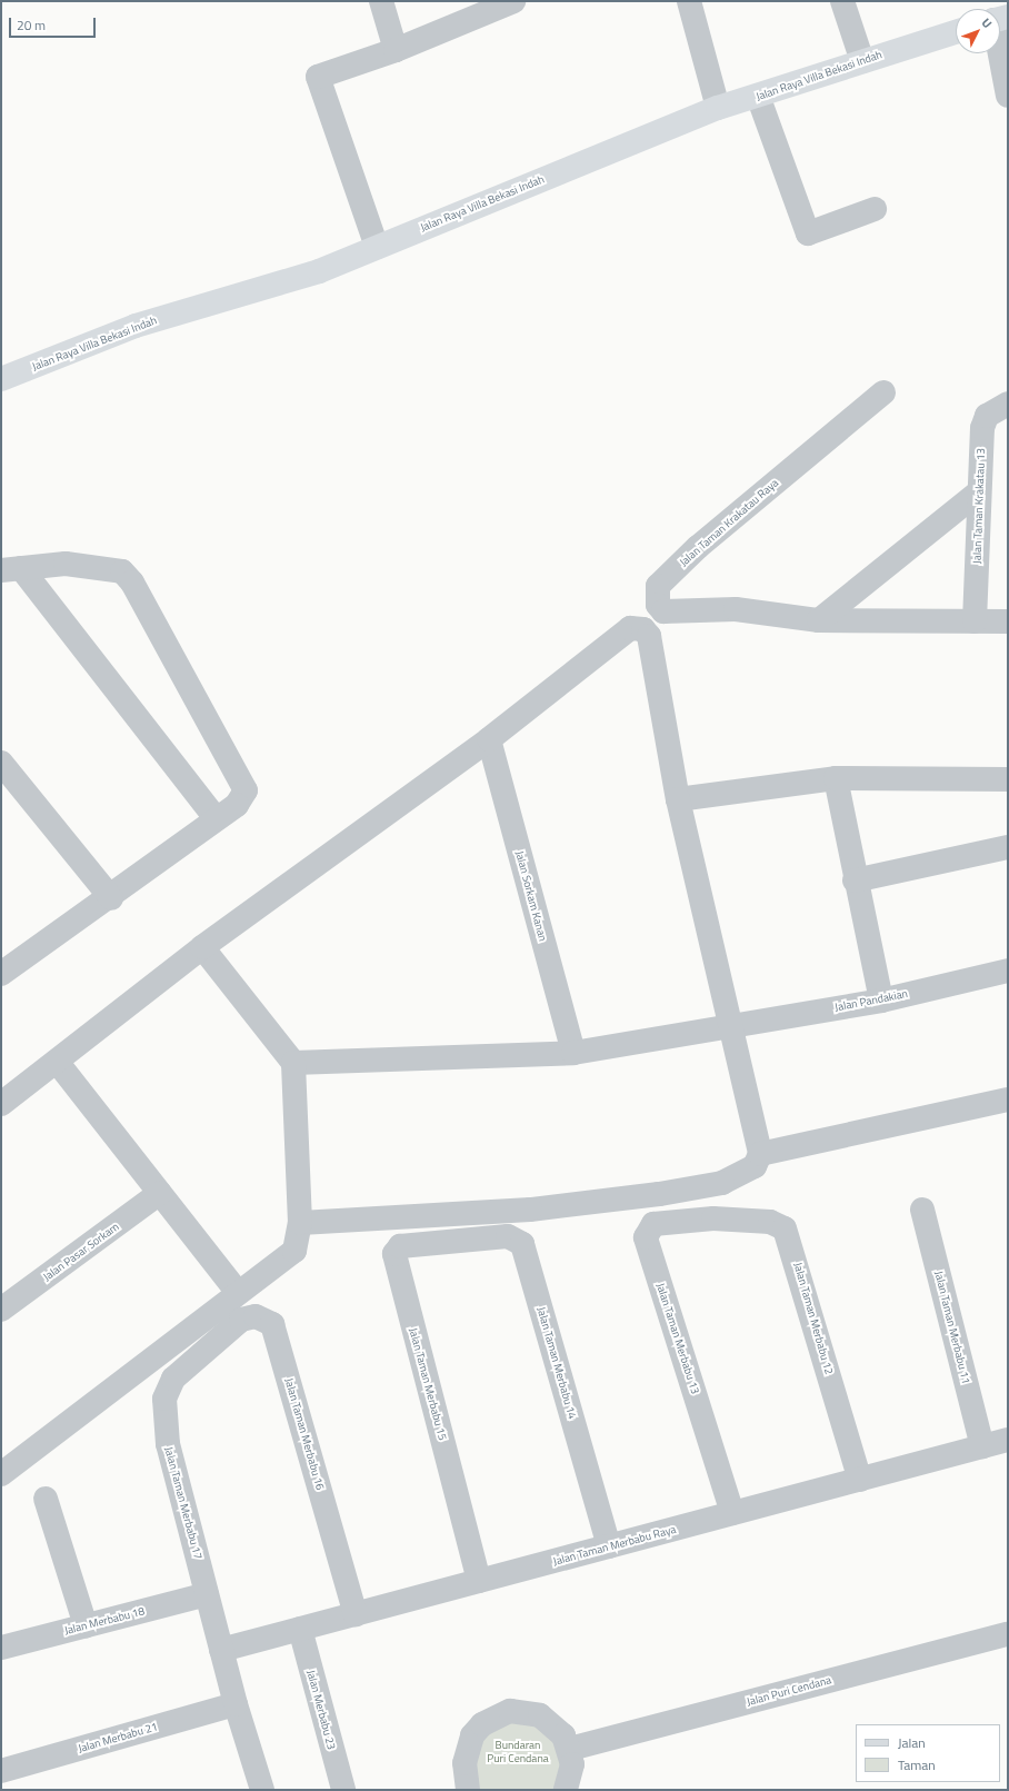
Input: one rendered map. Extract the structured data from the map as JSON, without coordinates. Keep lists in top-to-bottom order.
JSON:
{
  "streets": {
    "main road": ["Jalan Raya Villa Bekasi Indah"],
    "street": [
      "Jalan Taman Krakatau 13",
      "Jalan Taman Krakatau Raya",
      "Jalan Sorkam Kanan",
      "Jalan Pandakian",
      "Jalan Pasar Sorkam",
      "Jalan Taman Merbabu 12",
      "Jalan Taman Merbabu 11",
      "Jalan Taman Merbabu 13",
      "Jalan Taman Merbabu 14",
      "Jalan Taman Merbabu 15",
      "Jalan Taman Merbabu 16",
      "Jalan Taman Merbabu 17",
      "Jalan Taman Merbabu Raya",
      "Jalan Merbabu 18",
      "Jalan Puri Cendana",
      "Jalan Merbabu 23",
      "Jalan Merbabu 21"
    ]
  },
  "crossings": [
    ["Jalan Taman Krakatau 13", "Jalan Taman Krakatau Raya"],
    ["Jalan Sorkam Kanan", "Jalan Pandakian"],
    ["Jalan Taman Merbabu 12", "Jalan Taman Merbabu 13"],
    ["Jalan Taman Merbabu 12", "Jalan Taman Merbabu Raya"],
    ["Jalan Taman Merbabu 11", "Jalan Taman Merbabu Raya"],
    ["Jalan Taman Merbabu 13", "Jalan Taman Merbabu Raya"],
    ["Jalan Taman Merbabu 14", "Jalan Taman Merbabu 15"],
    ["Jalan Taman Merbabu 14", "Jalan Taman Merbabu Raya"],
    ["Jalan Taman Merbabu 15", "Jalan Taman Merbabu Raya"],
    ["Jalan Taman Merbabu 16", "Jalan Taman Merbabu 17"],
    ["Jalan Taman Merbabu 16", "Jalan Taman Merbabu Raya"],
    ["Jalan Taman Merbabu 17", "Jalan Taman Merbabu Raya"],
    ["Jalan Taman Merbabu 17", "Jalan Merbabu 18"],
    ["Jalan Taman Merbabu 17", "Jalan Merbabu 21"],
    ["Jalan Taman Merbabu Raya", "Jalan Merbabu 23"]
  ],
  "parks": ["Bundaran Puri Cendana"],
  "legend": ["Jalan", "Taman"],
  "scale_bar": "20 m",
  "north": "top right"
}
